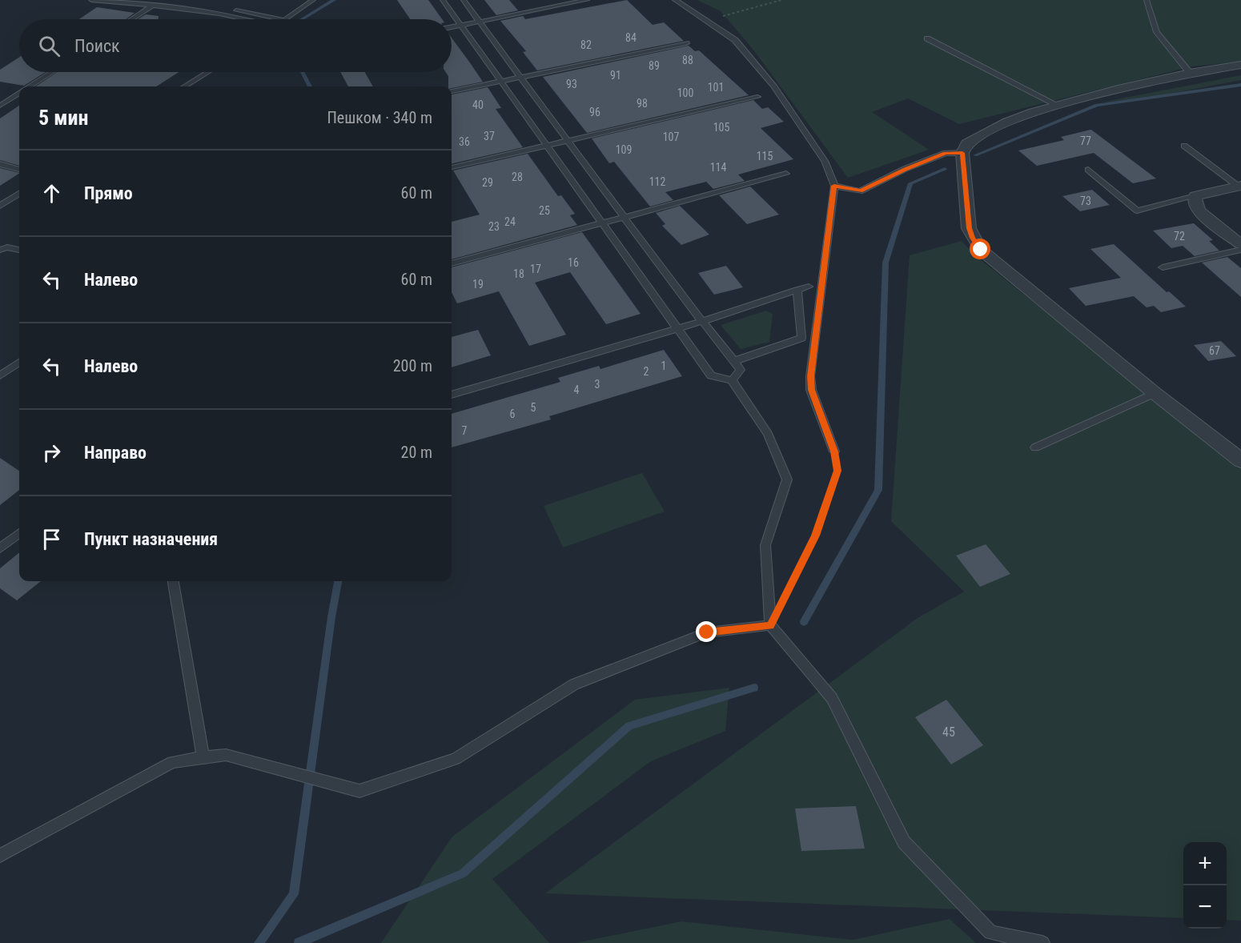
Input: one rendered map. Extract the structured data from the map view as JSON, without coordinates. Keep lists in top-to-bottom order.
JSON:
{
  "house_numbers": [
    "84",
    "82",
    "88",
    "89",
    "91",
    "93",
    "101",
    "100",
    "98",
    "40",
    "96",
    "105",
    "37",
    "107",
    "77",
    "36",
    "109",
    "115",
    "114",
    "28",
    "112",
    "29",
    "73",
    "25",
    "24",
    "23",
    "72",
    "16",
    "17",
    "18",
    "19",
    "67",
    "1",
    "2",
    "3",
    "4",
    "5",
    "6",
    "7",
    "45"
  ],
  "page": {
    "search": "Поиск",
    "heading": ["5 мин", "Пешком · 340 m"],
    "list": [
      ["Прямо", "60 m"],
      ["Налево", "60 m"],
      ["Налево", "200 m"],
      ["Направо", "20 m"],
      "Пункт назначения"
    ],
    "map_buttons": ["+", "−"]
  }
}
